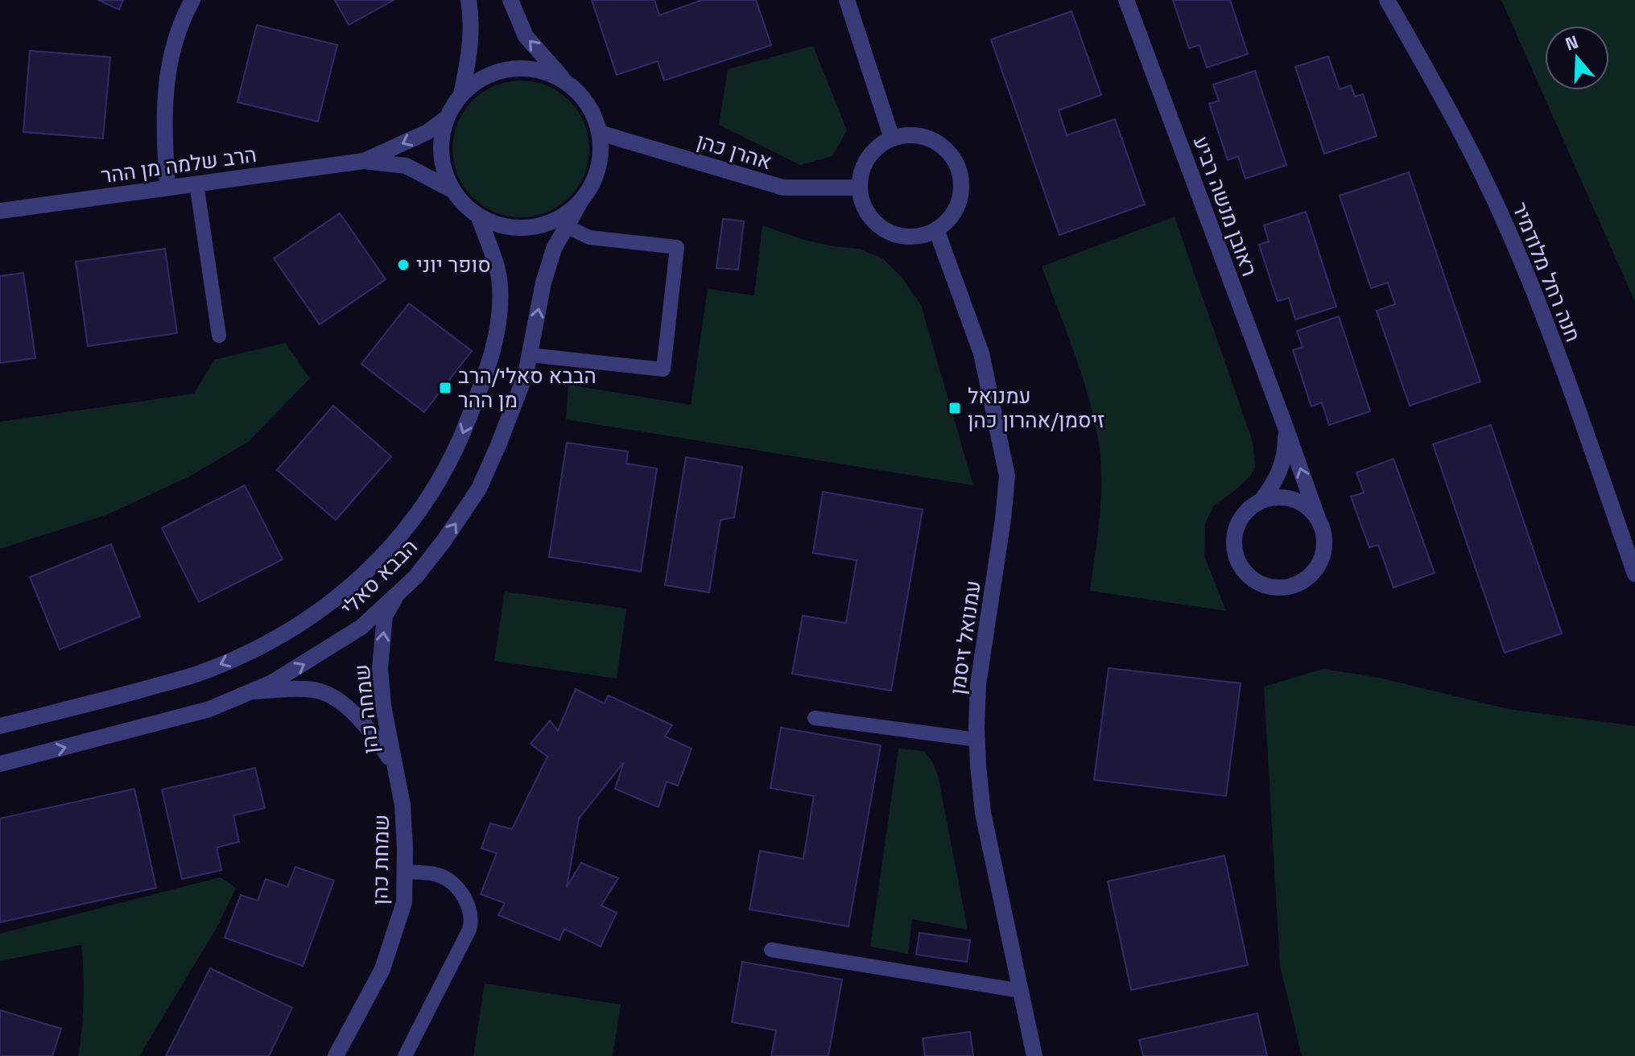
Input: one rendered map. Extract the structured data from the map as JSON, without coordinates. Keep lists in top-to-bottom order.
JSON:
{
  "streets": {
    "street": [
      "אהרן כהן",
      "הרב שלמה מן ההר",
      "ראובן מנשה רביע",
      "חנה רחל מלודמיר",
      "הבבא סאלי",
      "עמנואל זיסמן",
      "שמחה כהן",
      "שמחת כהן"
    ]
  },
  "crossings": [
    ["אהרן כהן", "הבבא סאלי"],
    ["אהרן כהן", "עמנואל זיסמן"],
    ["הבבא סאלי", "שמחה כהן"],
    ["שמחה כהן", "שמחת כהן"]
  ],
  "one_way": ["שמחה כהן"],
  "places": {
    "other": ["סופר יוני"],
    "transit": ["הבבא סאלי/הרב מן ההר", "עמנואל זיסמן/אהרון כהן"]
  },
  "north": "top"
}
